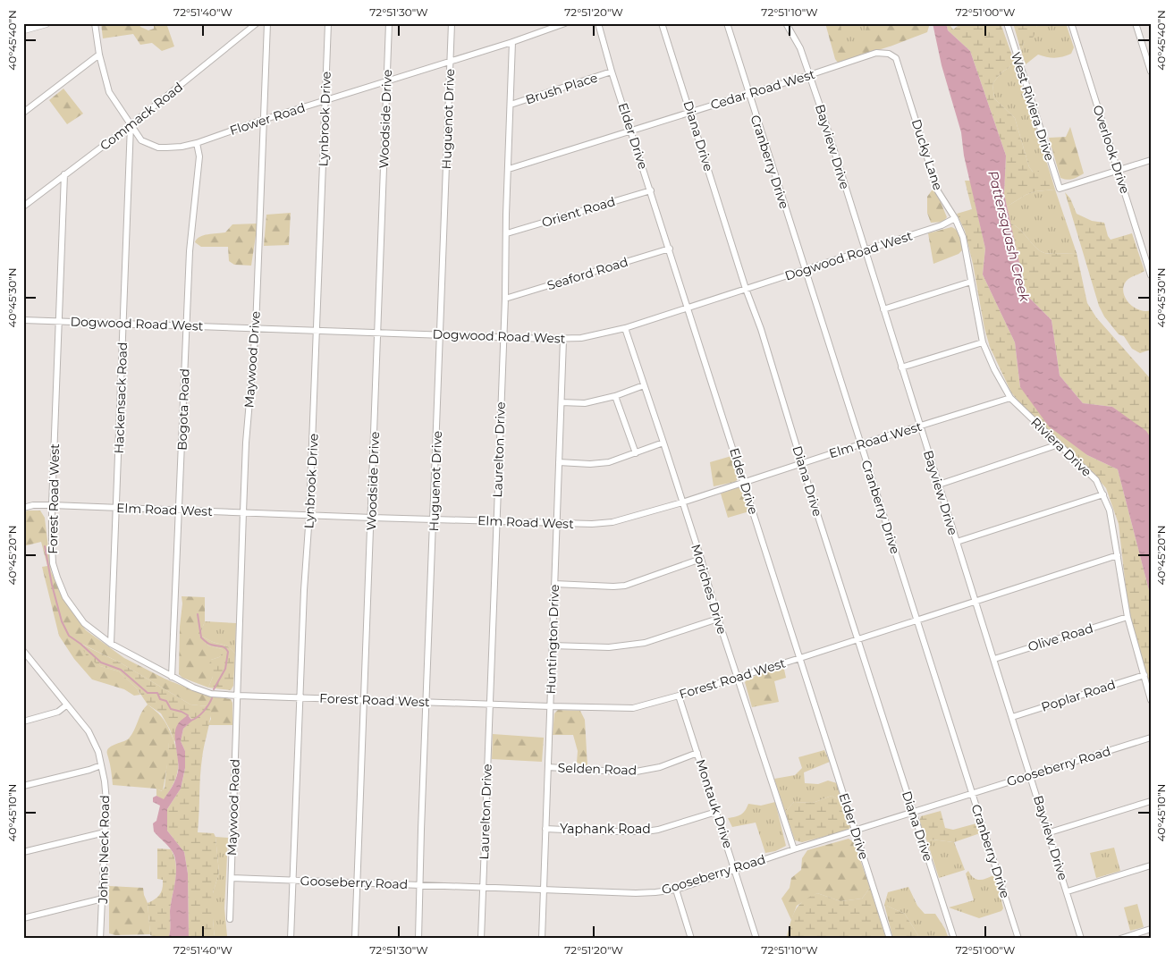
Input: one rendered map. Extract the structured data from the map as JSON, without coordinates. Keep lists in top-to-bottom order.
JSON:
{
  "streets": {
    "street": [
      "Brush Place",
      "Cedar Road West",
      "West Riviera Drive",
      "Commack Road",
      "Flower Road",
      "Lynbrook Drive",
      "Woodside Drive",
      "Huguenot Drive",
      "Elder Drive",
      "Diana Drive",
      "Bayview Drive",
      "Overlook Drive",
      "Ducky Lane",
      "Cranberry Drive",
      "Orient Road",
      "Dogwood Road West",
      "Seaford Road",
      "Maywood Drive",
      "Hackensack Road",
      "Bogota Road",
      "Elm Road West",
      "Riviera Drive",
      "Laurelton Drive",
      "Forest Road West",
      "Moriches Drive",
      "Olive Road",
      "Huntington Drive",
      "Poplar Road",
      "Gooseberry Road",
      "Selden Road",
      "Montauk Drive",
      "Maywood Road",
      "Yaphank Road",
      "Johns Neck Road"
    ]
  },
  "crossings": [
    ["Brush Place", "Elder Drive"],
    ["Brush Place", "Laurelton Drive"],
    ["Cedar Road West", "Elder Drive"],
    ["Cedar Road West", "Diana Drive"],
    ["Cedar Road West", "Bayview Drive"],
    ["Cedar Road West", "Ducky Lane"],
    ["Cedar Road West", "Cranberry Drive"],
    ["Cedar Road West", "Laurelton Drive"],
    ["West Riviera Drive", "Overlook Drive"],
    ["Commack Road", "Flower Road"],
    ["Commack Road", "Hackensack Road"],
    ["Commack Road", "Forest Road West"],
    ["Flower Road", "Lynbrook Drive"],
    ["Flower Road", "Woodside Drive"],
    ["Flower Road", "Huguenot Drive"],
    ["Flower Road", "Maywood Drive"],
    ["Flower Road", "Hackensack Road"],
    ["Flower Road", "Bogota Road"],
    ["Flower Road", "Laurelton Drive"],
    ["Lynbrook Drive", "Dogwood Road West"],
    ["Lynbrook Drive", "Elm Road West"],
    ["Lynbrook Drive", "Forest Road West"],
    ["Lynbrook Drive", "Gooseberry Road"],
    ["Woodside Drive", "Dogwood Road West"],
    ["Woodside Drive", "Elm Road West"],
    ["Woodside Drive", "Forest Road West"],
    ["Woodside Drive", "Gooseberry Road"],
    ["Huguenot Drive", "Dogwood Road West"],
    ["Huguenot Drive", "Elm Road West"],
    ["Huguenot Drive", "Forest Road West"],
    ["Huguenot Drive", "Gooseberry Road"],
    ["Elder Drive", "Orient Road"],
    ["Elder Drive", "Dogwood Road West"],
    ["Elder Drive", "Seaford Road"],
    ["Elder Drive", "Elm Road West"],
    ["Elder Drive", "Forest Road West"],
    ["Elder Drive", "Gooseberry Road"],
    ["Diana Drive", "Dogwood Road West"],
    ["Diana Drive", "Elm Road West"],
    ["Diana Drive", "Forest Road West"],
    ["Diana Drive", "Gooseberry Road"],
    ["Bayview Drive", "Dogwood Road West"],
    ["Bayview Drive", "Elm Road West"],
    ["Bayview Drive", "Forest Road West"],
    ["Bayview Drive", "Olive Road"],
    ["Bayview Drive", "Poplar Road"],
    ["Bayview Drive", "Gooseberry Road"],
    ["Ducky Lane", "Dogwood Road West"],
    ["Ducky Lane", "Riviera Drive"],
    ["Cranberry Drive", "Dogwood Road West"],
    ["Cranberry Drive", "Elm Road West"],
    ["Cranberry Drive", "Forest Road West"],
    ["Cranberry Drive", "Gooseberry Road"],
    ["Orient Road", "Laurelton Drive"],
    ["Dogwood Road West", "Maywood Drive"],
    ["Dogwood Road West", "Hackensack Road"],
    ["Dogwood Road West", "Bogota Road"],
    ["Dogwood Road West", "Laurelton Drive"],
    ["Dogwood Road West", "Forest Road West"],
    ["Dogwood Road West", "Moriches Drive"],
    ["Dogwood Road West", "Huntington Drive"],
    ["Seaford Road", "Laurelton Drive"],
    ["Maywood Drive", "Elm Road West"],
    ["Maywood Drive", "Forest Road West"],
    ["Maywood Drive", "Maywood Road"],
    ["Hackensack Road", "Elm Road West"],
    ["Hackensack Road", "Forest Road West"],
    ["Bogota Road", "Elm Road West"],
    ["Bogota Road", "Forest Road West"],
    ["Elm Road West", "Riviera Drive"],
    ["Elm Road West", "Laurelton Drive"],
    ["Elm Road West", "Forest Road West"],
    ["Elm Road West", "Moriches Drive"],
    ["Elm Road West", "Huntington Drive"],
    ["Riviera Drive", "Forest Road West"],
    ["Riviera Drive", "Olive Road"],
    ["Riviera Drive", "Poplar Road"],
    ["Laurelton Drive", "Forest Road West"],
    ["Laurelton Drive", "Gooseberry Road"],
    ["Forest Road West", "Moriches Drive"],
    ["Forest Road West", "Huntington Drive"],
    ["Forest Road West", "Montauk Drive"],
    ["Forest Road West", "Maywood Road"],
    ["Moriches Drive", "Gooseberry Road"],
    ["Huntington Drive", "Gooseberry Road"],
    ["Huntington Drive", "Selden Road"],
    ["Huntington Drive", "Yaphank Road"],
    ["Gooseberry Road", "Montauk Drive"],
    ["Gooseberry Road", "Maywood Road"],
    ["Selden Road", "Montauk Drive"],
    ["Montauk Drive", "Yaphank Road"]
  ],
  "water": ["Pattersquash Creek"],
  "coordinates": [
    "72°51'40\"W",
    "72°51'30\"W",
    "72°51'20\"W",
    "72°51'10\"W",
    "72°51'00\"W",
    "40°45'40\"N",
    "40°45'30\"N",
    "40°45'20\"N",
    "40°45'10\"N"
  ]
}
